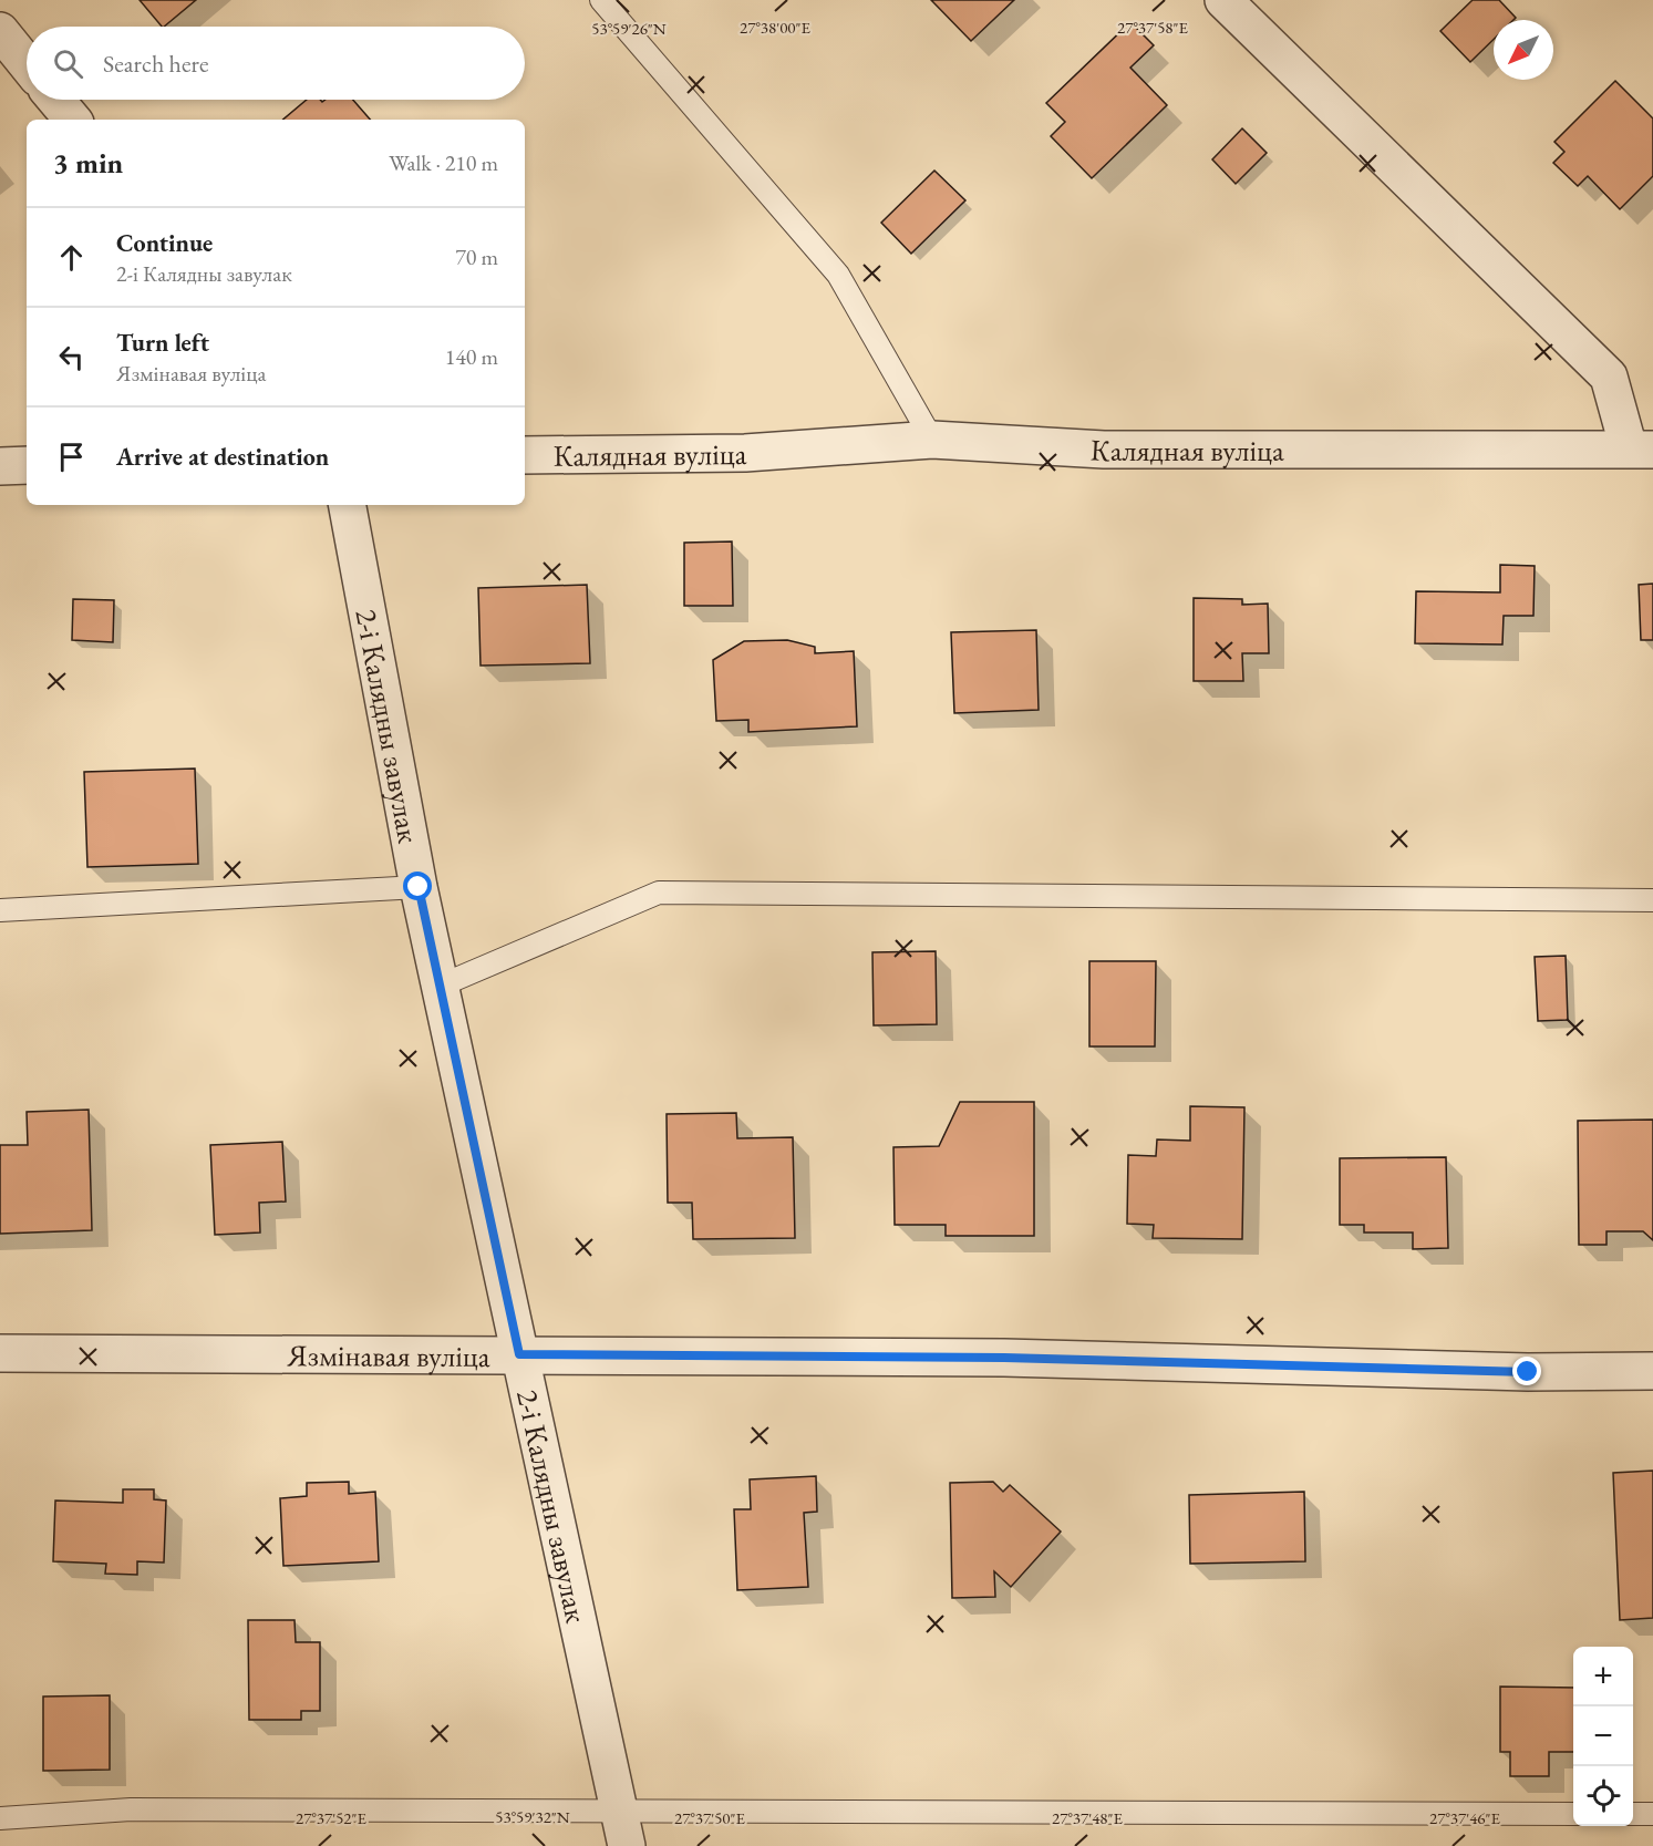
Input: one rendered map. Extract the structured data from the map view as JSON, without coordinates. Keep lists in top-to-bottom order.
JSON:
{
  "streets": {
    "street": ["Калядная вуліца", "2-і Калядны завулак", "Язмінавая вуліца"]
  },
  "crossings": [
    ["2-і Калядны завулак", "Язмінавая вуліца"]
  ],
  "north": "bottom left",
  "page": {
    "search": "Search here",
    "heading": ["3 min", "Walk · 210 m"],
    "list": [
      ["Continue", "2-і Калядны завулак", "70 m"],
      ["Turn left", "Язмінавая вуліца", "140 m"],
      "Arrive at destination"
    ],
    "map_buttons": ["+", "−"]
  },
  "coordinates": [
    "27°38'00\"E",
    "27°37'58\"E",
    "53°59'26\"N",
    "53°59'32\"N",
    "27°37'52\"E",
    "27°37'50\"E",
    "27°37'48\"E",
    "27°37'46\"E"
  ]
}
